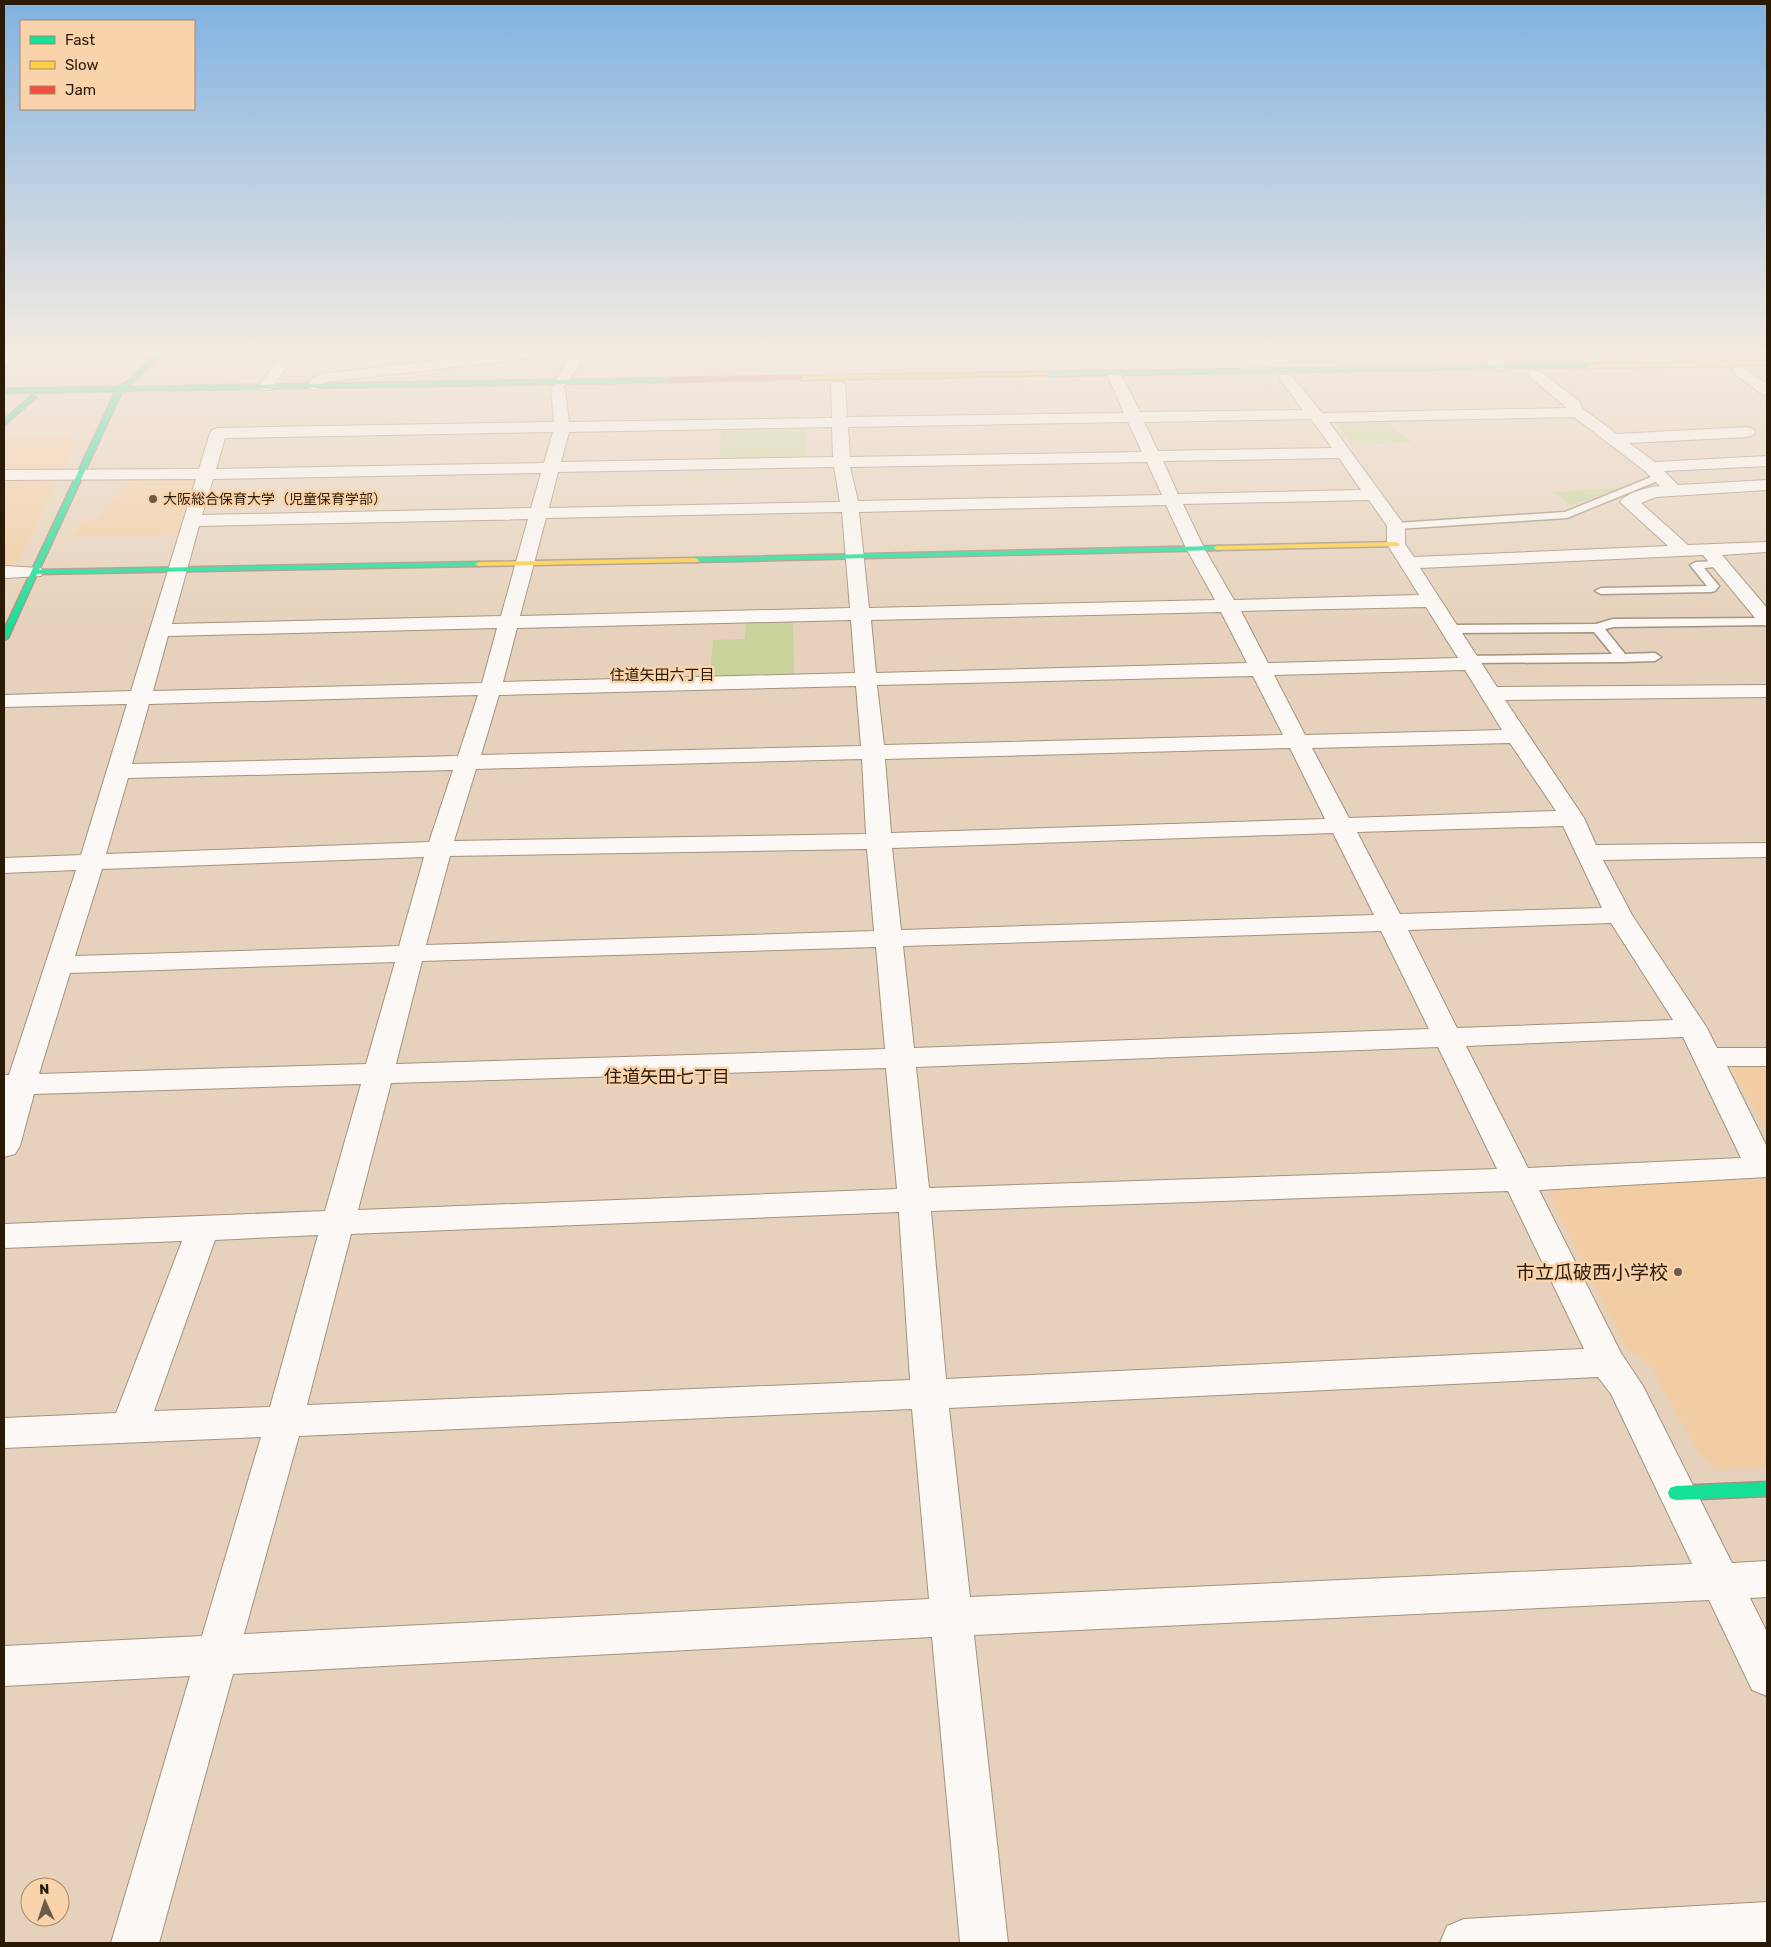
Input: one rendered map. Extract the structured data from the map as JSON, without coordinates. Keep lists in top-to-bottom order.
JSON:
{
  "districts": ["住道矢田六丁目", "住道矢田七丁目"],
  "places": ["大阪総合保育大学（児童保育学部）", "市立瓜破西小学校"],
  "legend": ["Fast", "Slow", "Jam"],
  "north": "top"
}
